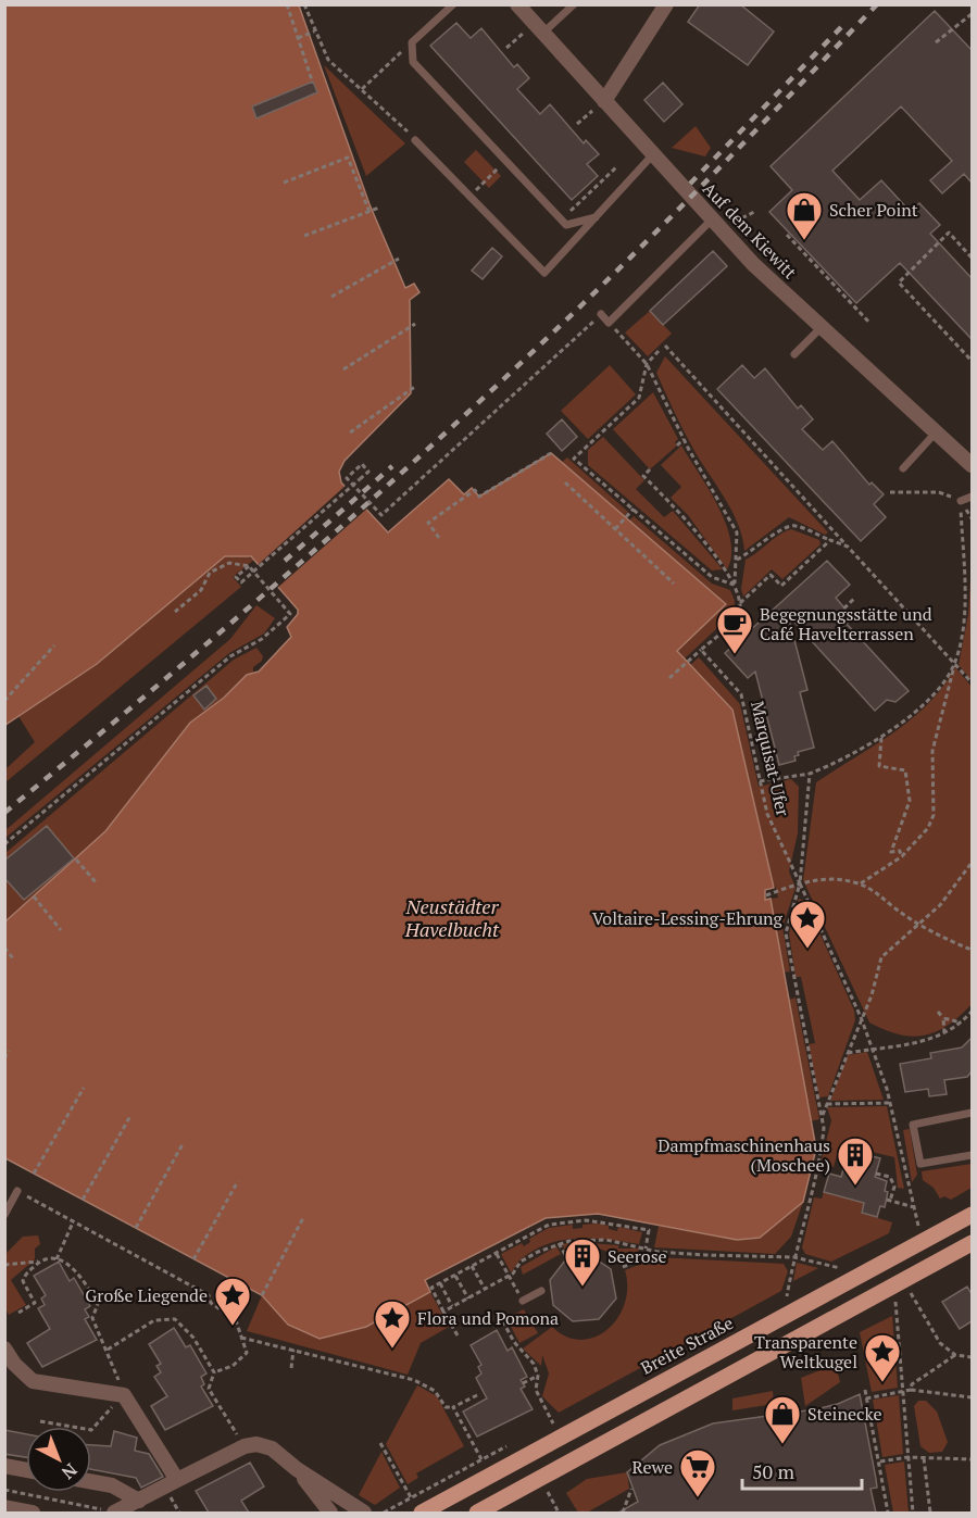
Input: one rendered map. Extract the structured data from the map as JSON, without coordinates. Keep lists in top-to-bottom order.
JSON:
{
  "streets": {
    "main road": ["Breite Straße"],
    "street": ["Auf dem Kiewitt"],
    "path": ["Marquisat-Ufer"]
  },
  "water": ["Neustädter Havelbucht"],
  "places": {
    "shop": ["Scher Point", "Steinecke"],
    "cafe": ["Begegnungsstätte und Café Havelterrassen"],
    "place": [
      "Voltaire-Lessing-Ehrung",
      "Große Liegende",
      "Flora und Pomona",
      "Transparente Weltkugel"
    ],
    "building": ["Dampfmaschinenhaus (Moschee)", "Seerose"],
    "supermarket": ["Rewe"]
  },
  "scale_bar": "50 m",
  "north": "bottom right"
}
